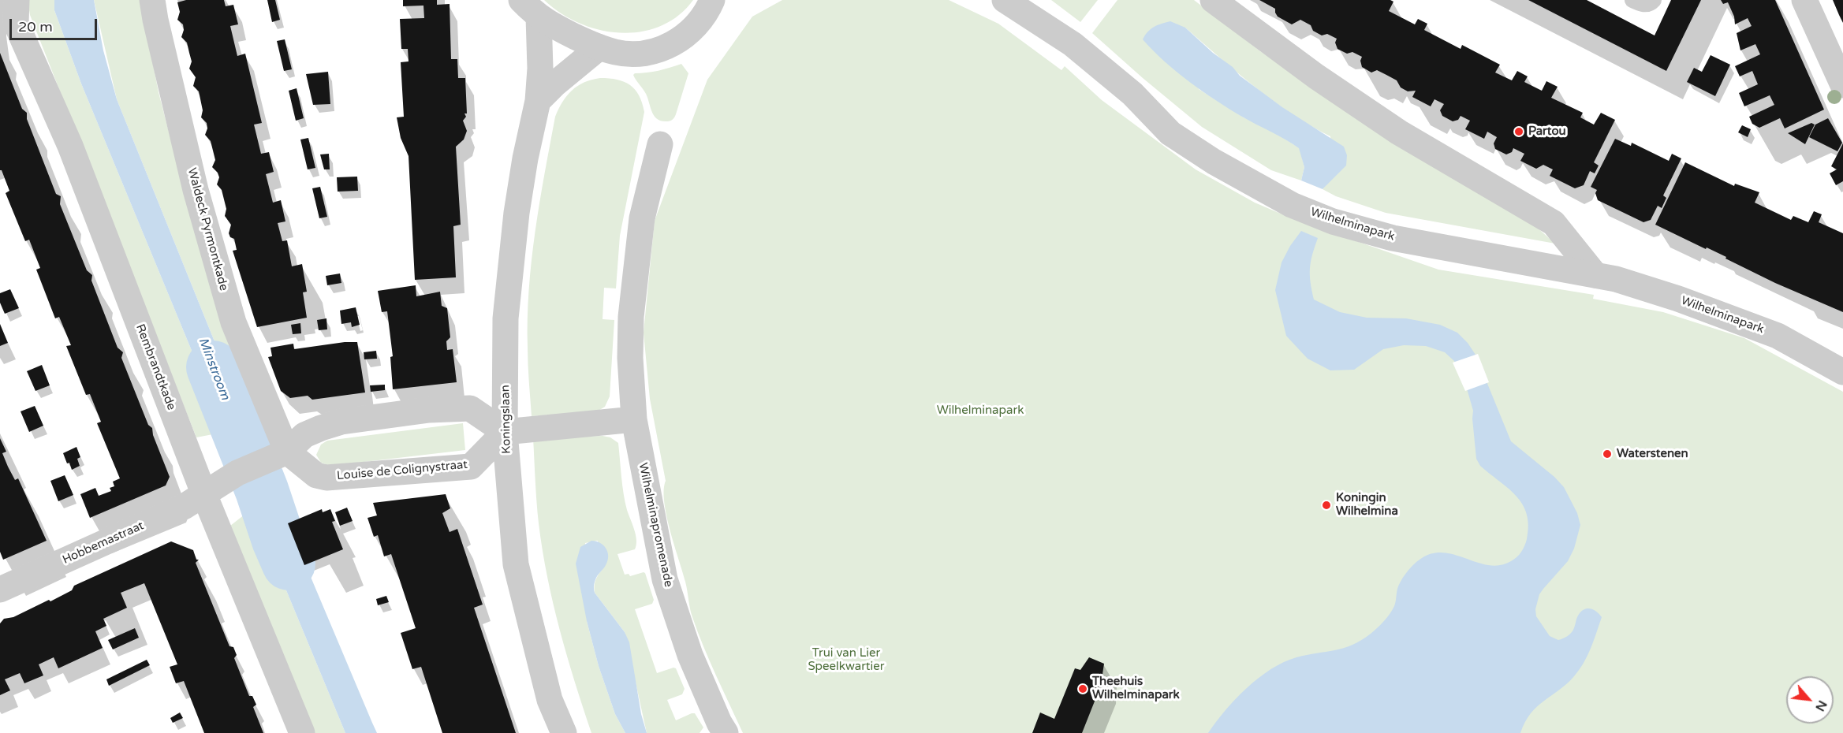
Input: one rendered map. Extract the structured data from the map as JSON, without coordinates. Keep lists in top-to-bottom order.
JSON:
{
  "streets": {
    "street": [
      "Wilhelminapark",
      "Waldeck Pyrmontkade",
      "Rembrandtkade",
      "Koningslaan",
      "Louise de Colignystraat",
      "Wilhelminapromenade",
      "Hobbemastraat"
    ]
  },
  "crossings": [
    ["Waldeck Pyrmontkade", "Louise de Colignystraat"],
    ["Rembrandtkade", "Hobbemastraat"],
    ["Koningslaan", "Louise de Colignystraat"]
  ],
  "water": ["Minstroom"],
  "parks": ["Wilhelminapark", "Trui van Lier Speelkwartier"],
  "places": [
    "Partou",
    "Waterstenen",
    "Koningin Wilhelmina",
    "Theehuis Wilhelminapark"
  ],
  "scale_bar": "20 m",
  "north": "bottom right"
}
